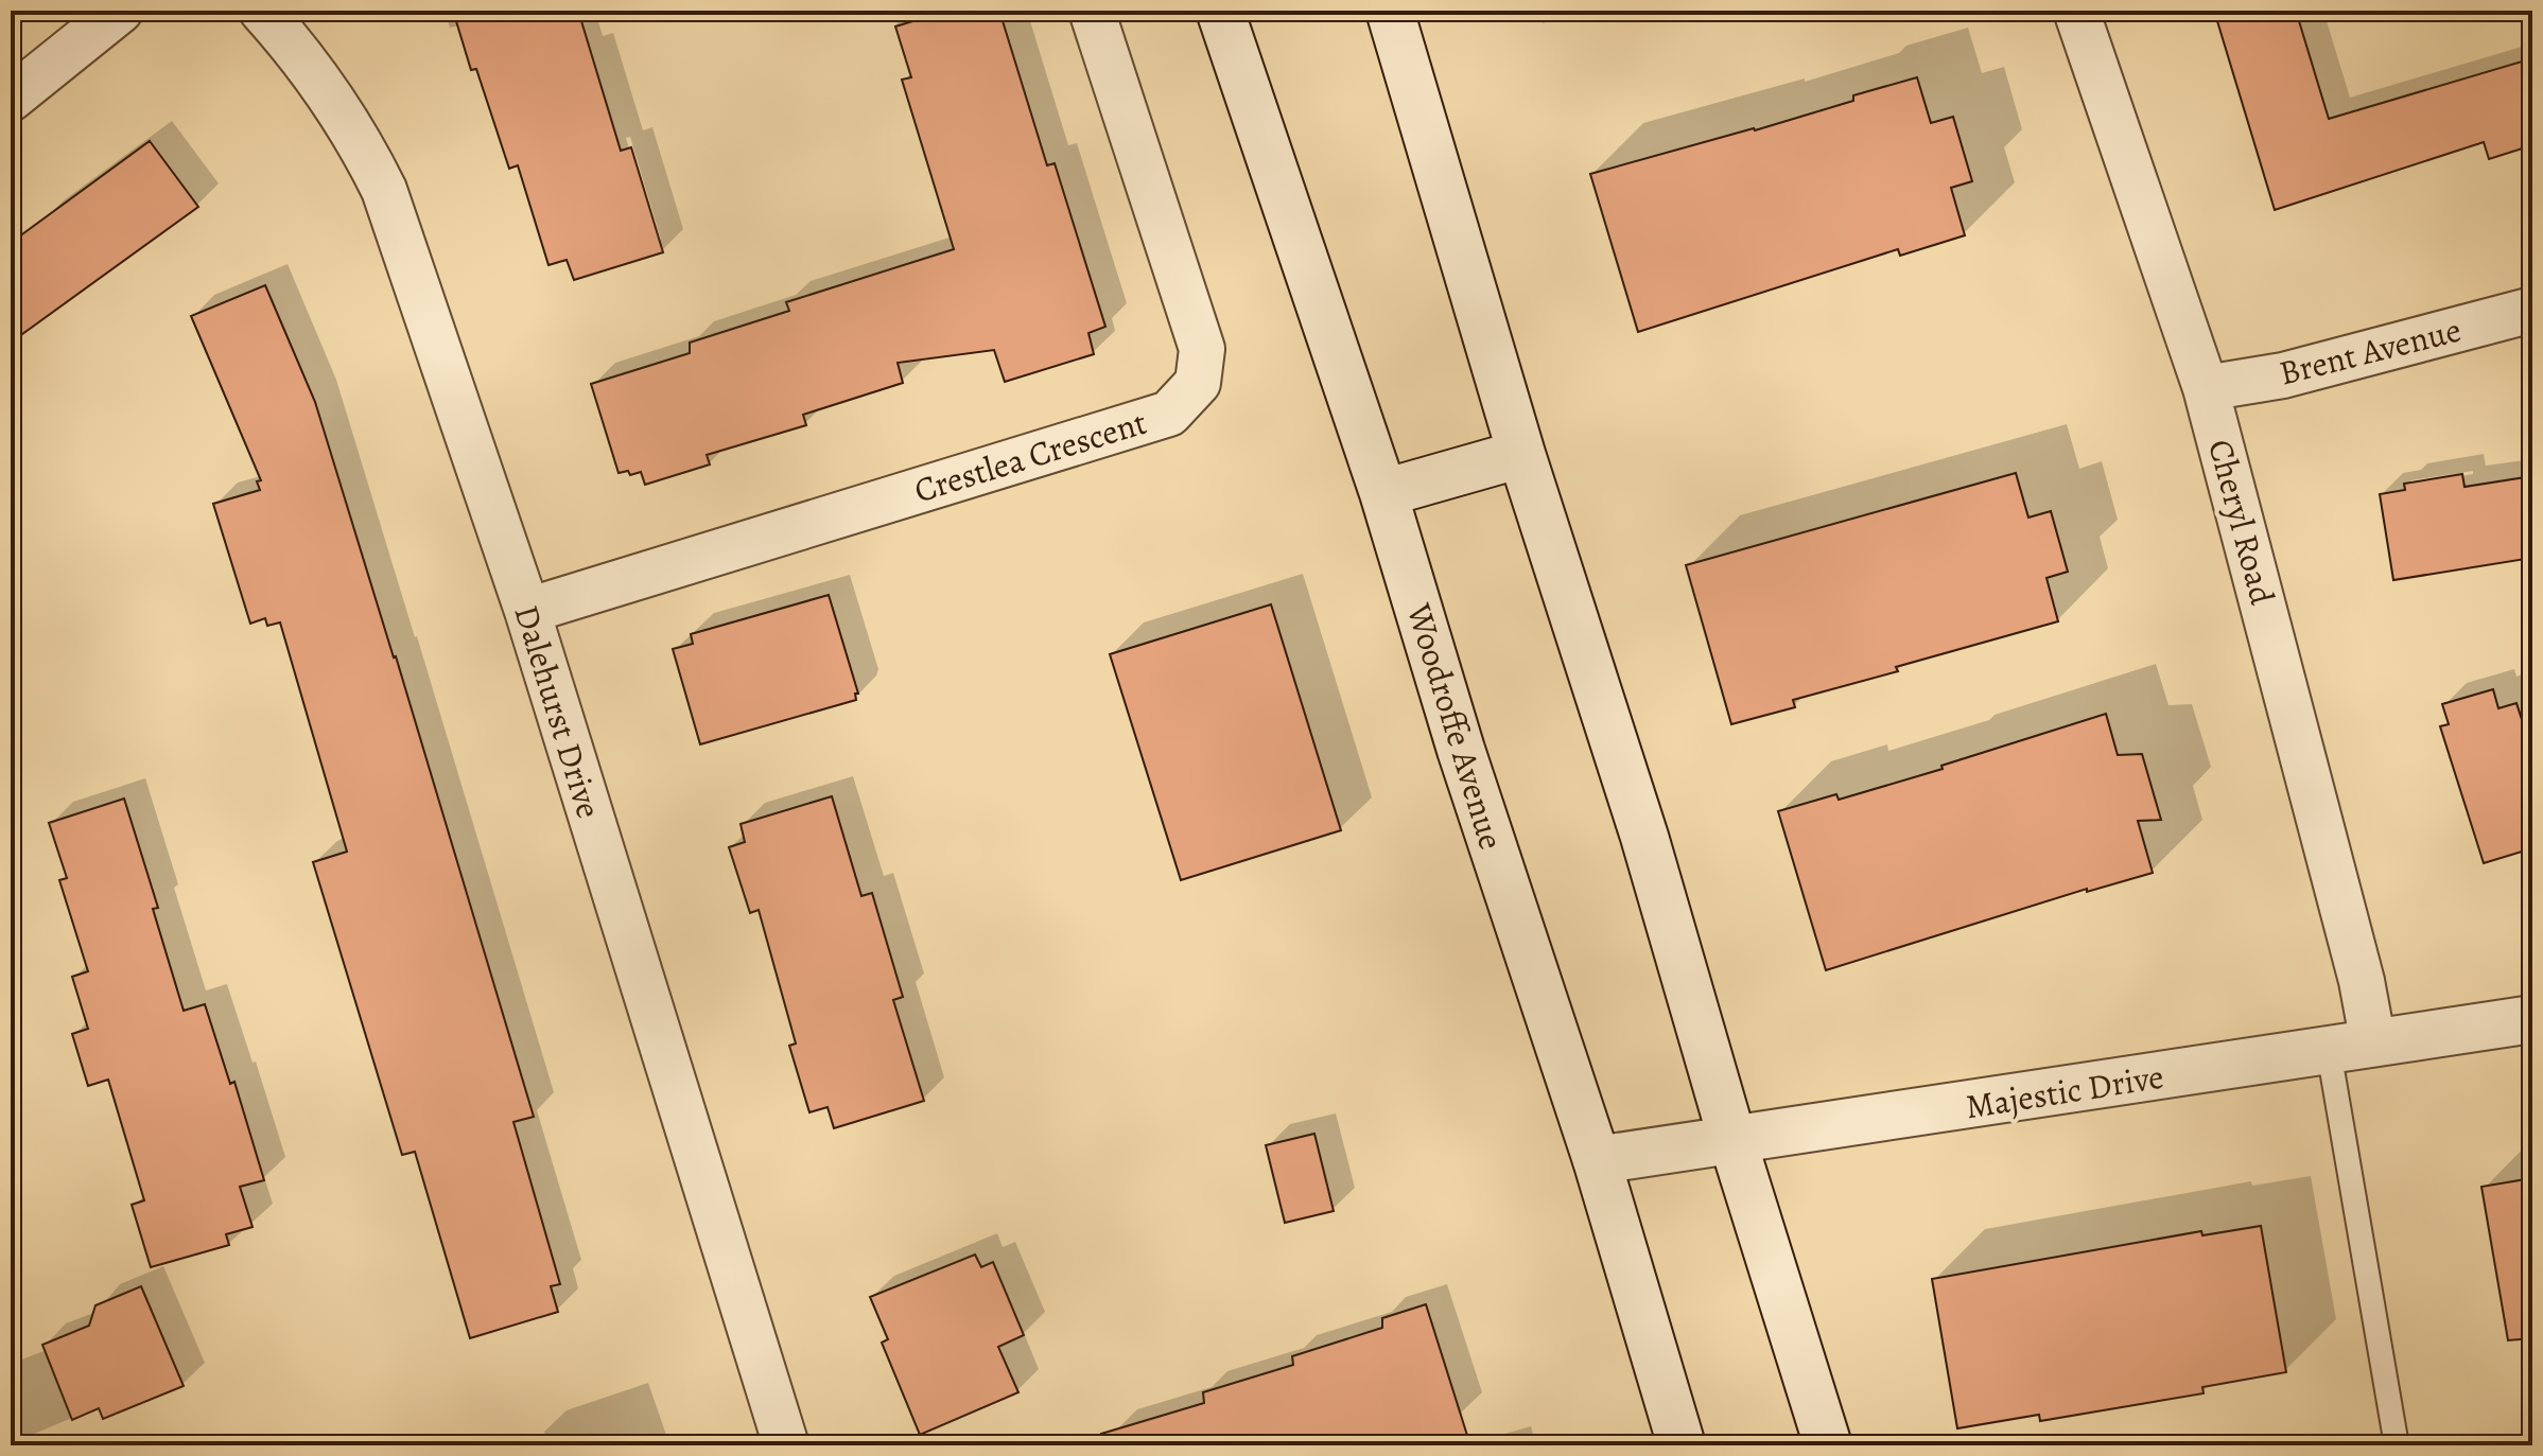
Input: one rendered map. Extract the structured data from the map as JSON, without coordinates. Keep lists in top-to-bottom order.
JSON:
{
  "streets": {
    "main road": ["Woodroffe Avenue", "Majestic Drive"],
    "street": [
      "Brent Avenue",
      "Crestlea Crescent",
      "Cheryl Road",
      "Dalehurst Drive"
    ]
  },
  "crossings": [
    ["Brent Avenue", "Cheryl Road"],
    ["Crestlea Crescent", "Dalehurst Drive"],
    ["Cheryl Road", "Majestic Drive"],
    ["Woodroffe Avenue", "Majestic Drive"]
  ]
}
